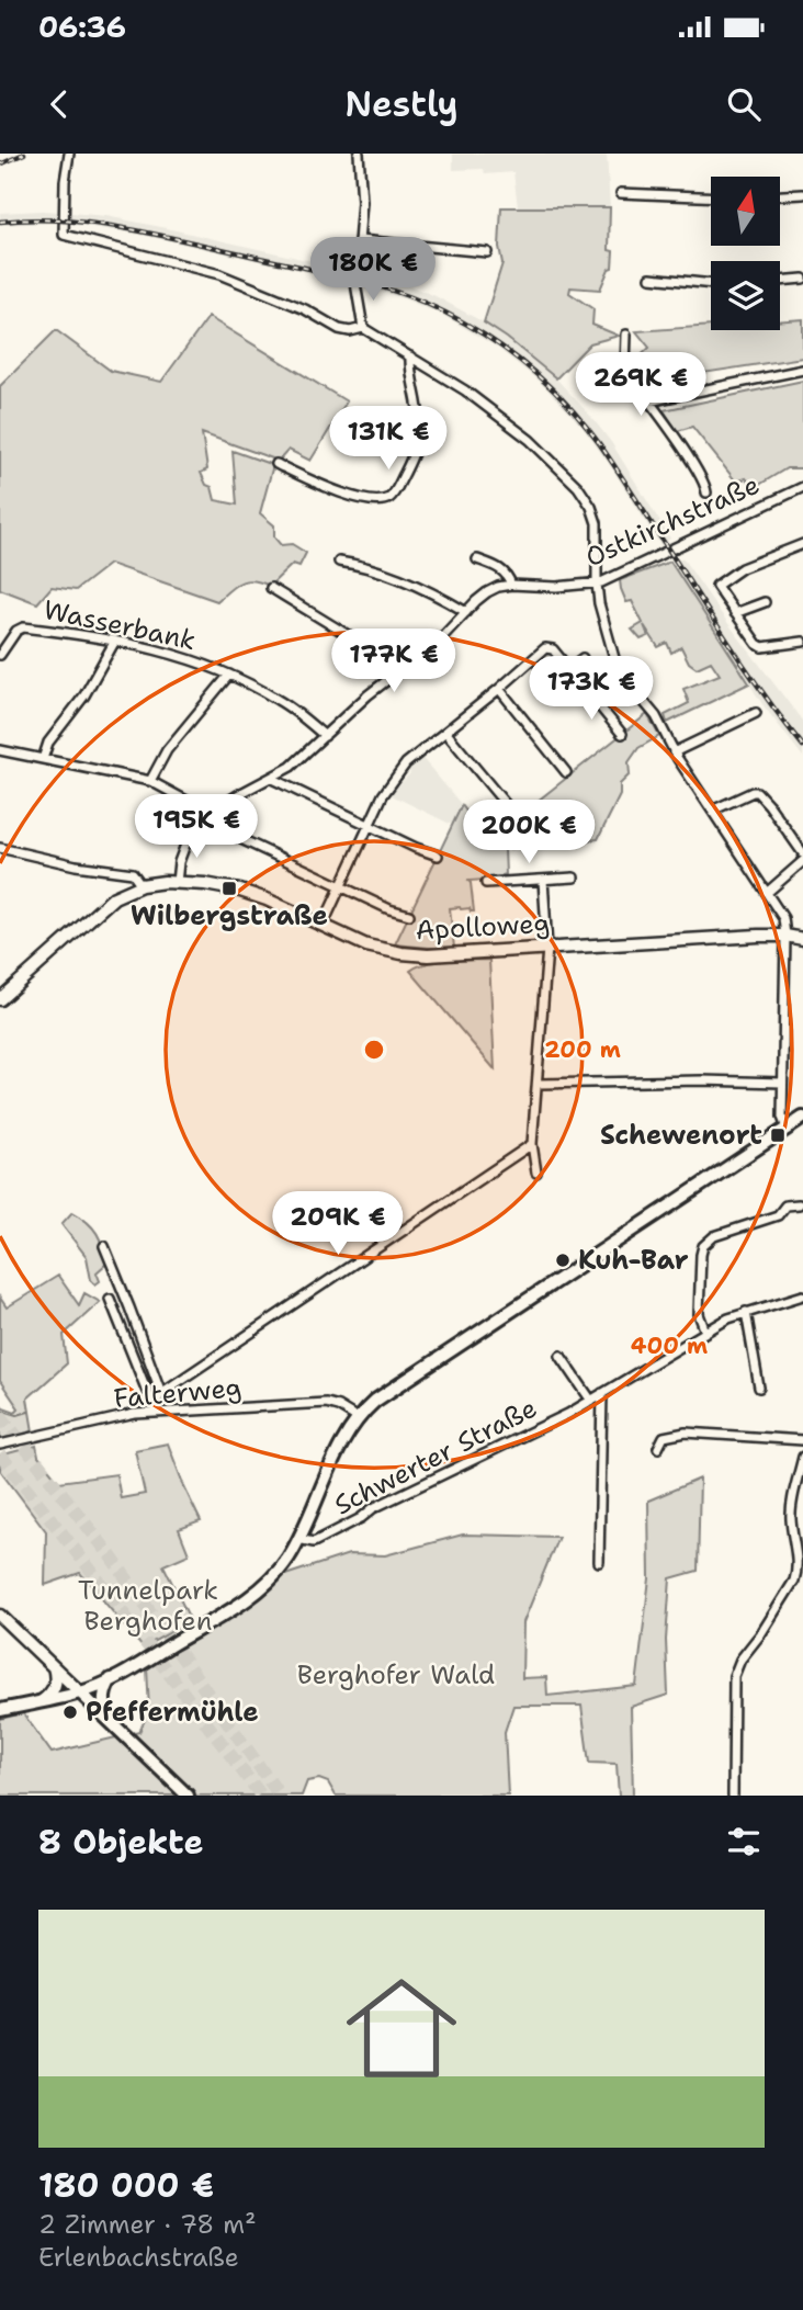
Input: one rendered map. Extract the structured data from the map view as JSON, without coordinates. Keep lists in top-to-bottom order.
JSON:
{
  "streets": {
    "street": [
      "Ostkirchstraße",
      "Wasserbank",
      "Apolloweg",
      "Falterweg",
      "Schwerter Straße"
    ]
  },
  "crossings": [
    ["Ostkirchstraße", "Wasserbank"],
    ["Ostkirchstraße", "Apolloweg"]
  ],
  "parks": ["Tunnelpark Berghofen", "Berghofer Wald"],
  "places": {
    "transit": ["Wilbergstraße", "Schewenort"],
    "other": ["Kuh-Bar", "Pfeffermühle"]
  },
  "north": "top",
  "page": {
    "status": "06:36",
    "header": "Nestly",
    "price": [
      "180K €",
      "269K €",
      "131K €",
      "177K €",
      "173K €",
      "195K €",
      "200K €",
      "209K €"
    ],
    "heading": "8 Objekte",
    "list": [
      {
        "name": "180 000 €",
        "note": "2 Zimmer · 78 m² · Erlenbachstraße"
      }
    ]
  },
  "rings": ["200 m", "400 m"]
}
